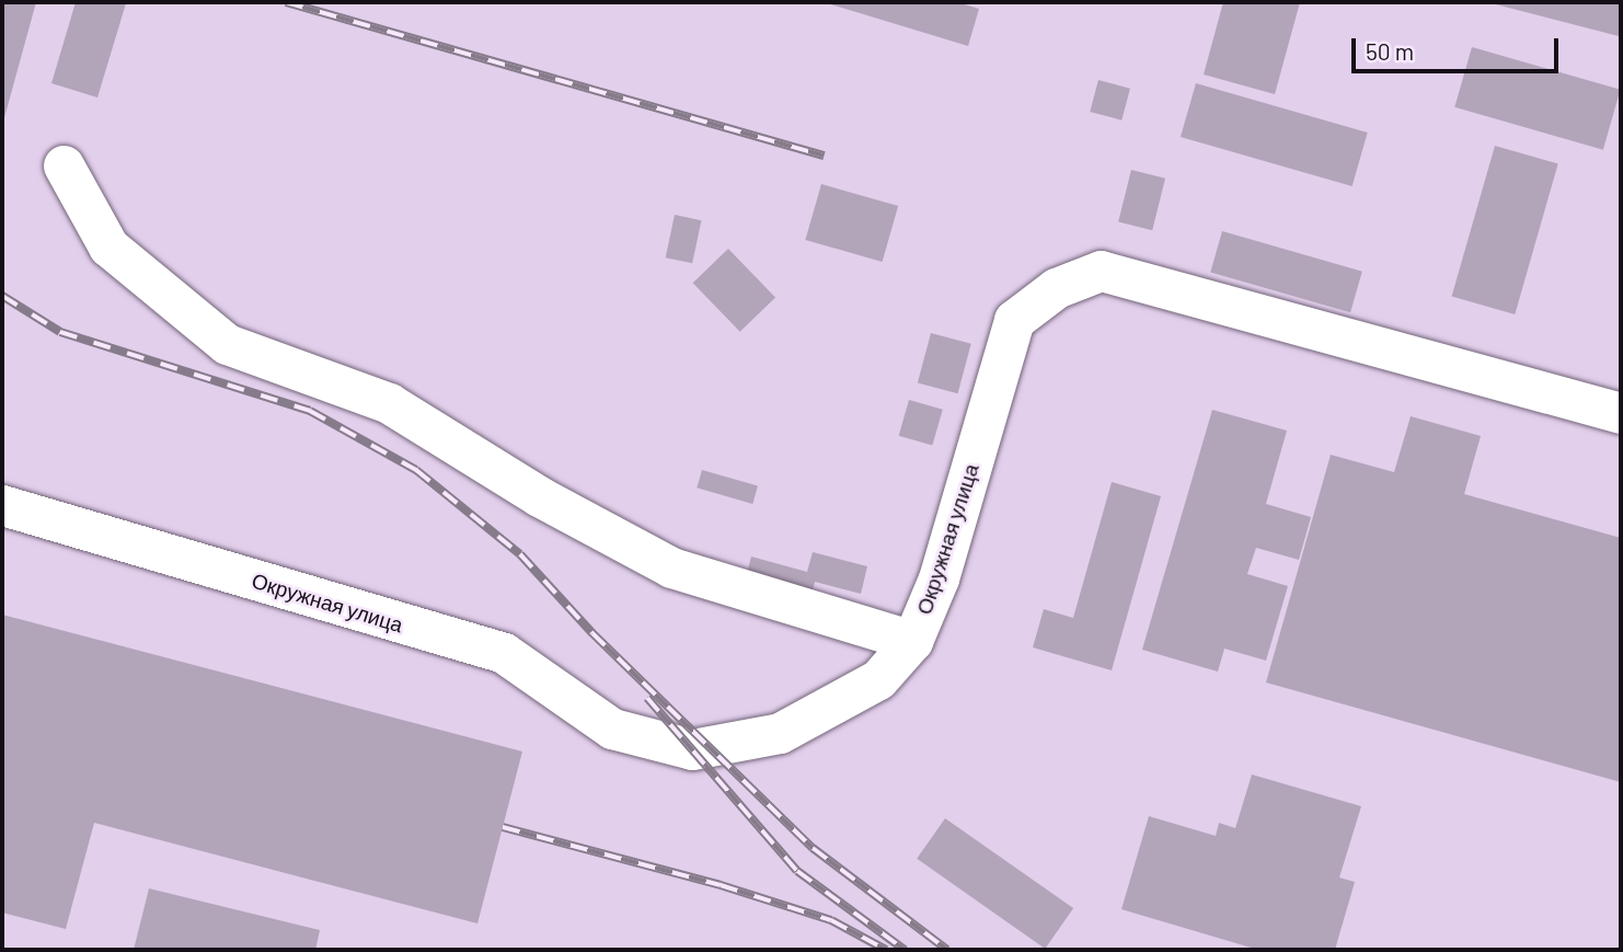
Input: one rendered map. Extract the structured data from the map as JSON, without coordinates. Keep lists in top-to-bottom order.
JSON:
{
  "streets": {
    "street": ["Окружная улица"]
  },
  "scale_bar": "50 m"
}
